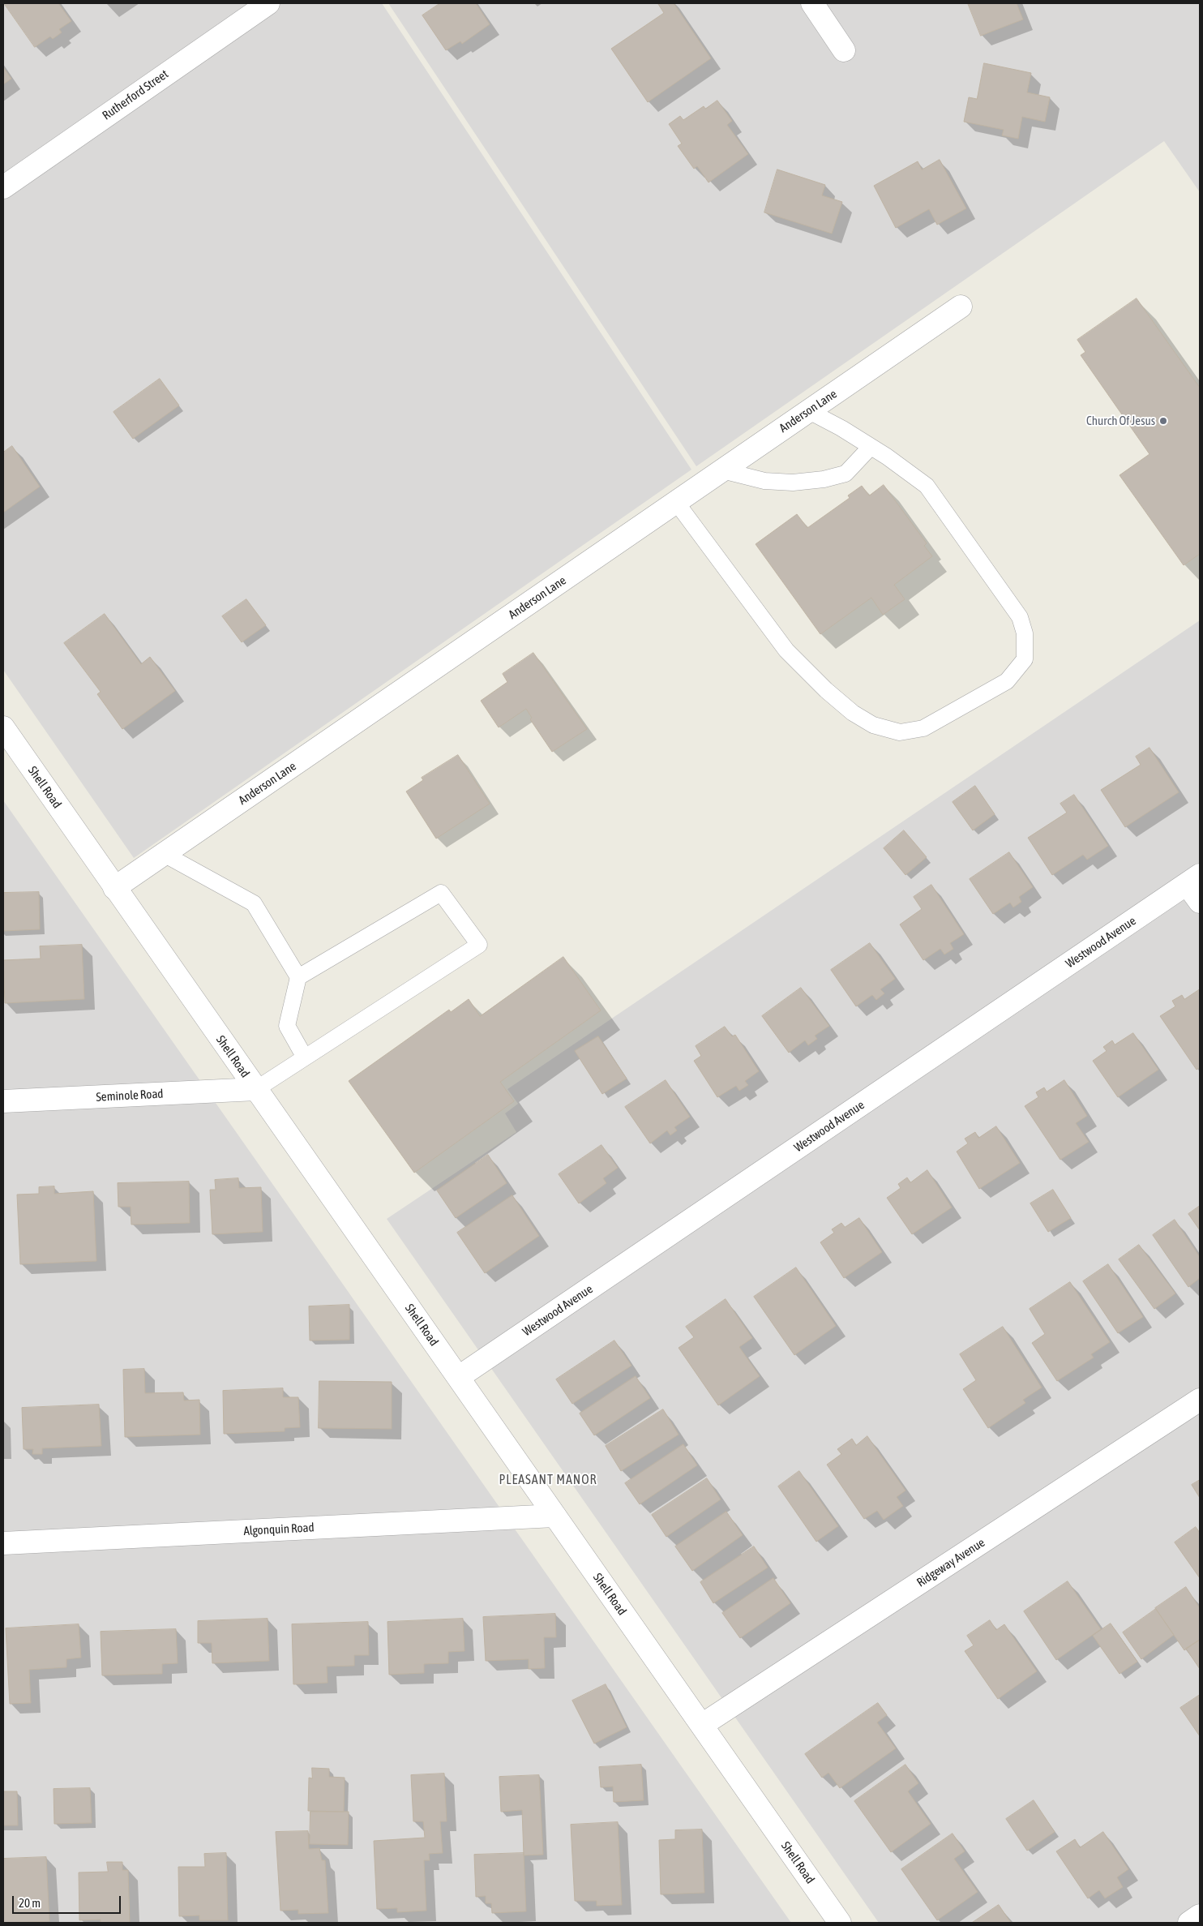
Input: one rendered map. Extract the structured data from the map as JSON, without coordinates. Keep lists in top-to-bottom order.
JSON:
{
  "streets": {
    "street": [
      "Rutherford Street",
      "Anderson Lane",
      "Shell Road",
      "Westwood Avenue",
      "Seminole Road",
      "Algonquin Road",
      "Ridgeway Avenue"
    ]
  },
  "crossings": [
    ["Anderson Lane", "Shell Road"],
    ["Shell Road", "Westwood Avenue"],
    ["Shell Road", "Seminole Road"],
    ["Shell Road", "Algonquin Road"],
    ["Shell Road", "Ridgeway Avenue"]
  ],
  "districts": ["PLEASANT MANOR"],
  "places": ["Church Of Jesus"],
  "scale_bar": "20 m"
}
